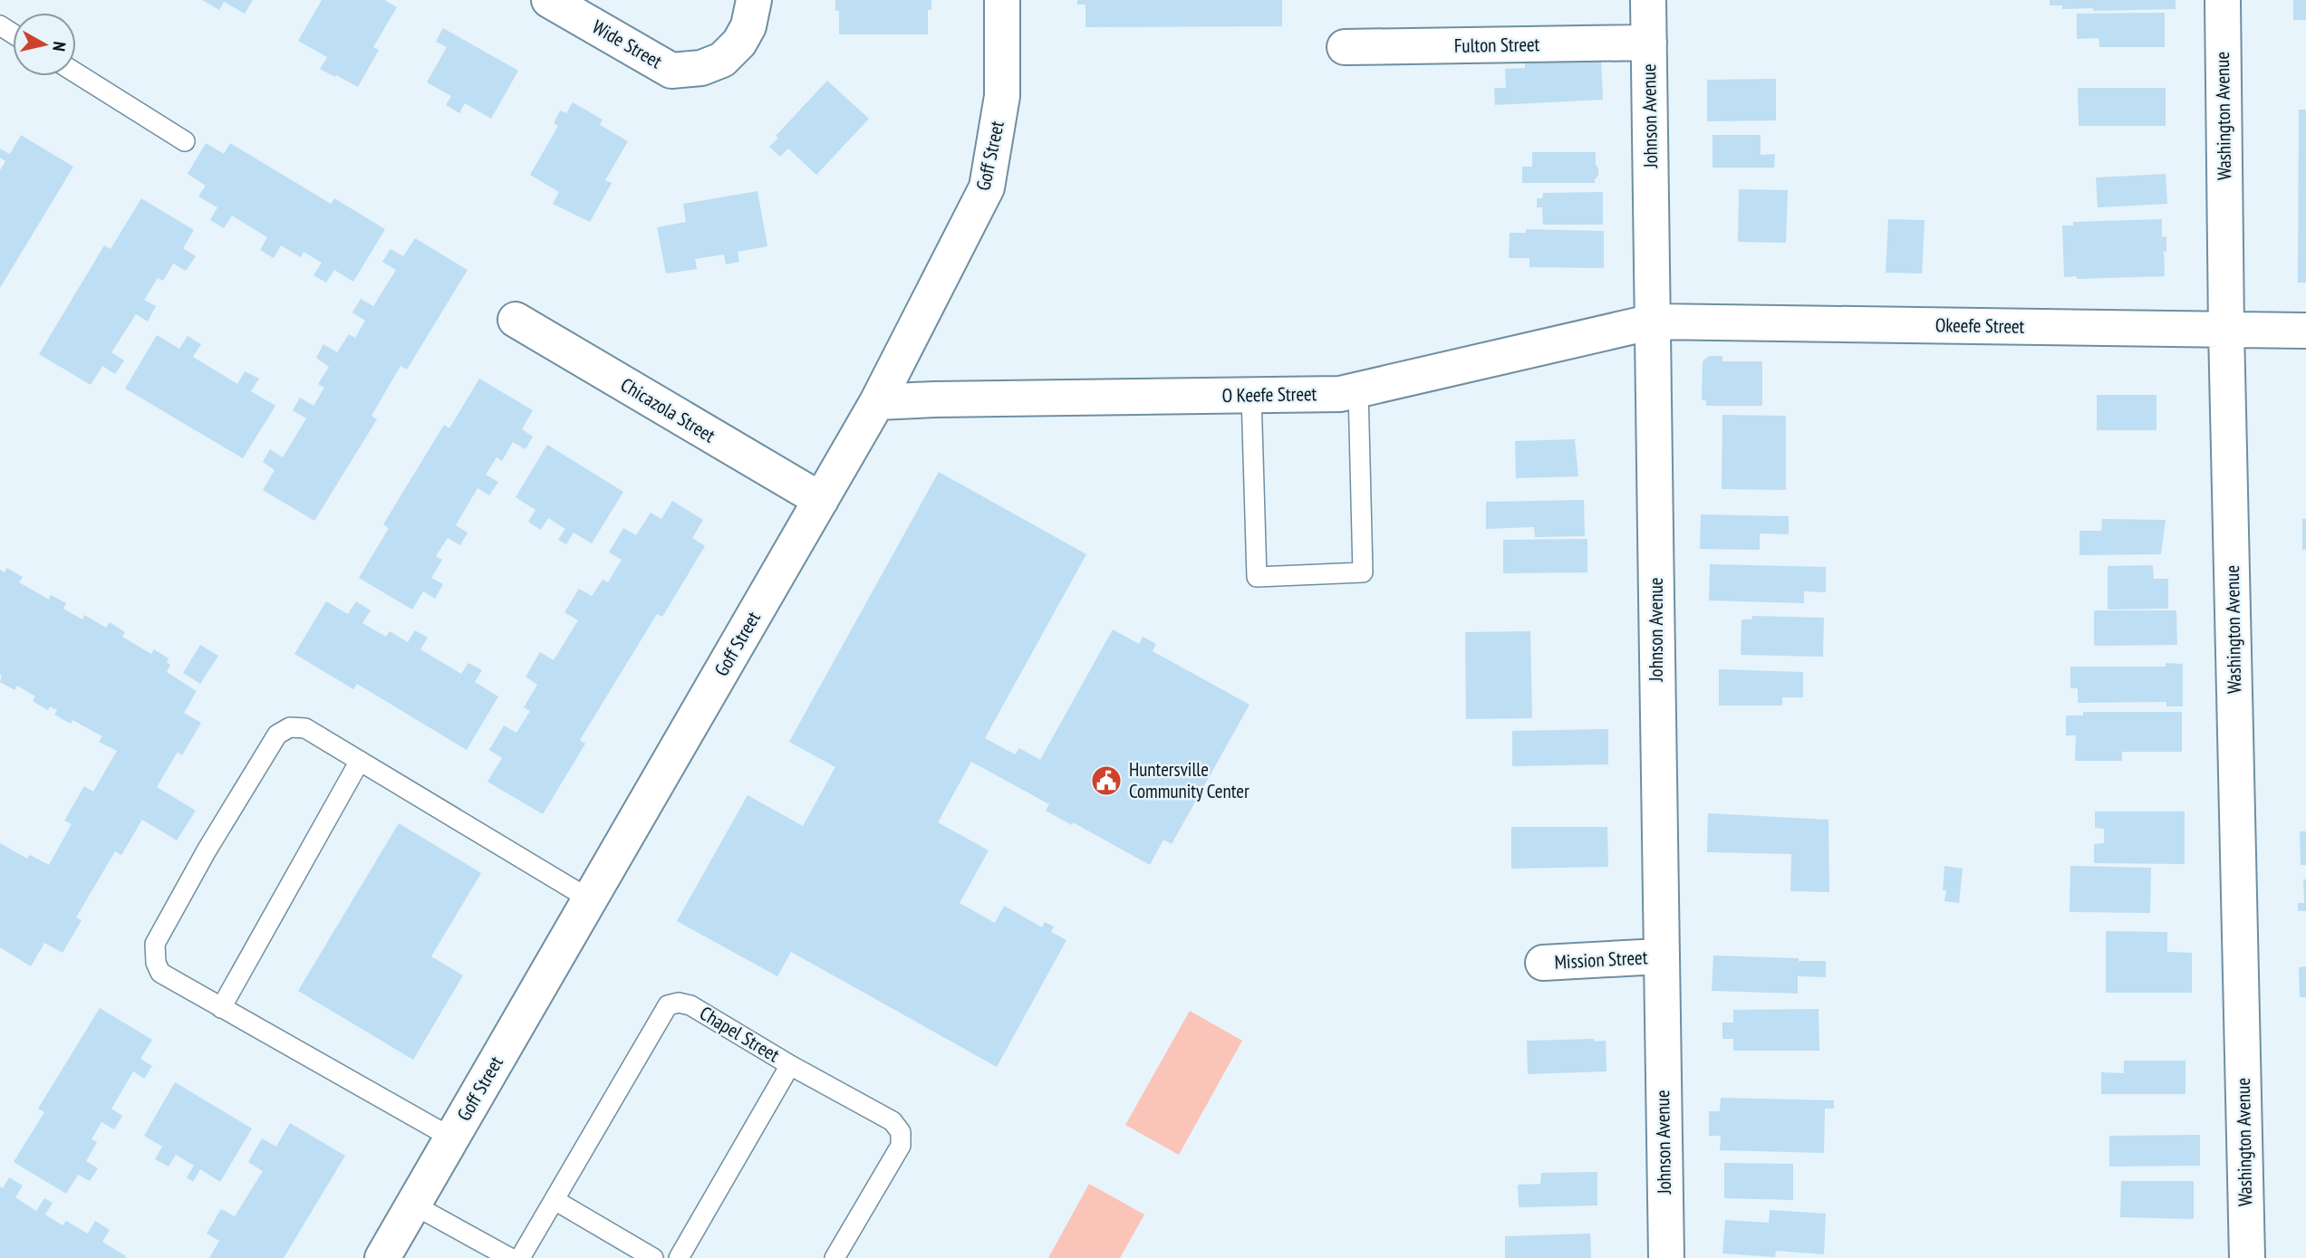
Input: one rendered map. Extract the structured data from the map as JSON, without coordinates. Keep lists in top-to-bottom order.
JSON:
{
  "streets": {
    "street": [
      "Wide Street",
      "Fulton Street",
      "Johnson Avenue",
      "Washington Avenue",
      "Goff Street",
      "Okeefe Street",
      "O Keefe Street",
      "Chicazola Street",
      "Mission Street"
    ],
    "lane": ["Chapel Street"]
  },
  "crossings": [
    ["Fulton Street", "Johnson Avenue"],
    ["Johnson Avenue", "Okeefe Street"],
    ["Johnson Avenue", "O Keefe Street"],
    ["Johnson Avenue", "Mission Street"],
    ["Washington Avenue", "Okeefe Street"],
    ["Goff Street", "O Keefe Street"],
    ["Goff Street", "Chicazola Street"],
    ["Okeefe Street", "O Keefe Street"]
  ],
  "places": {
    "public building": ["Huntersville Community Center"]
  },
  "north": "right"
}
